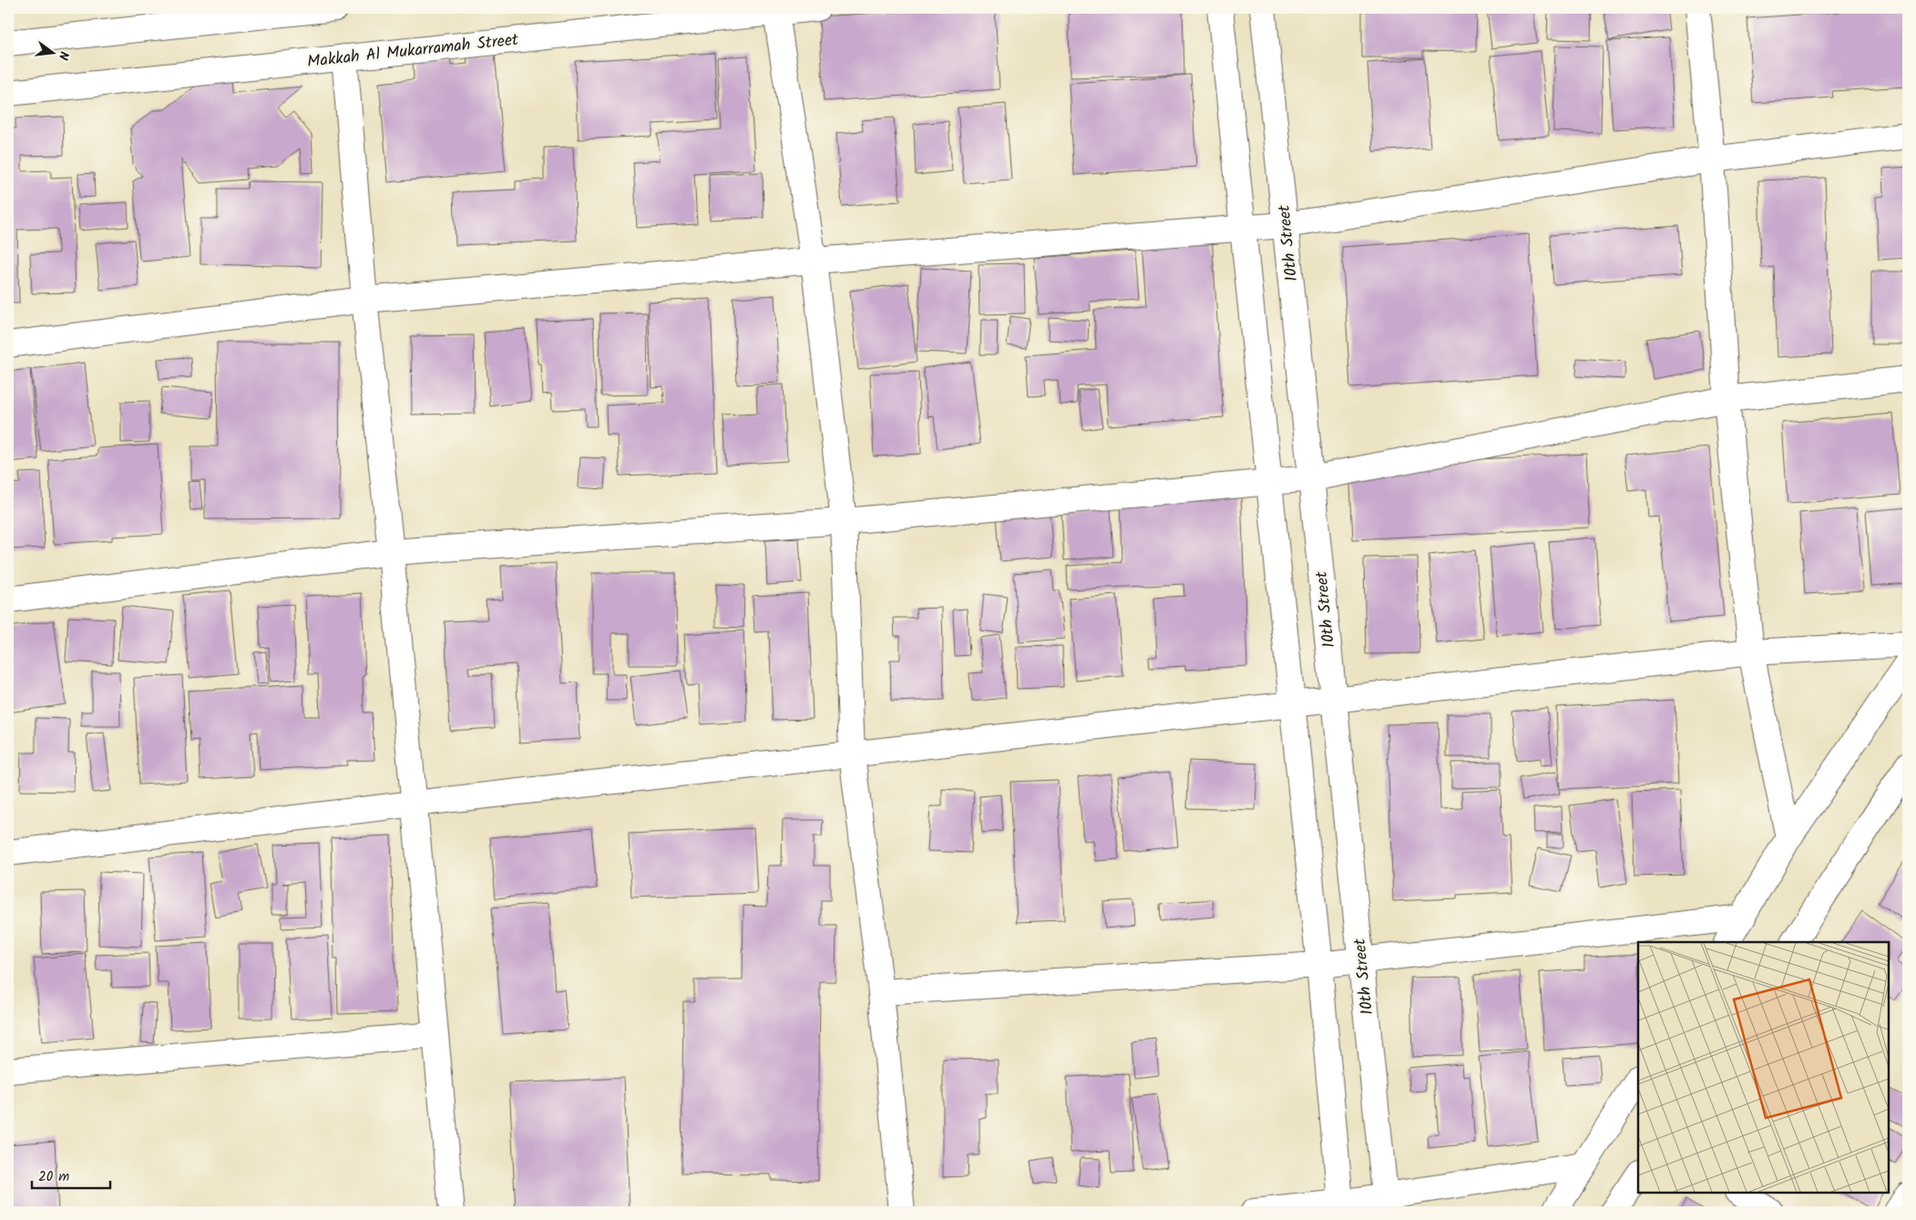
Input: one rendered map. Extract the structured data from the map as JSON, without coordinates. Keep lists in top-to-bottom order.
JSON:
{
  "streets": {
    "street": ["Makkah Al Mukarramah Street", "10th Street"]
  },
  "scale_bar": "20 m",
  "north": "right"
}
